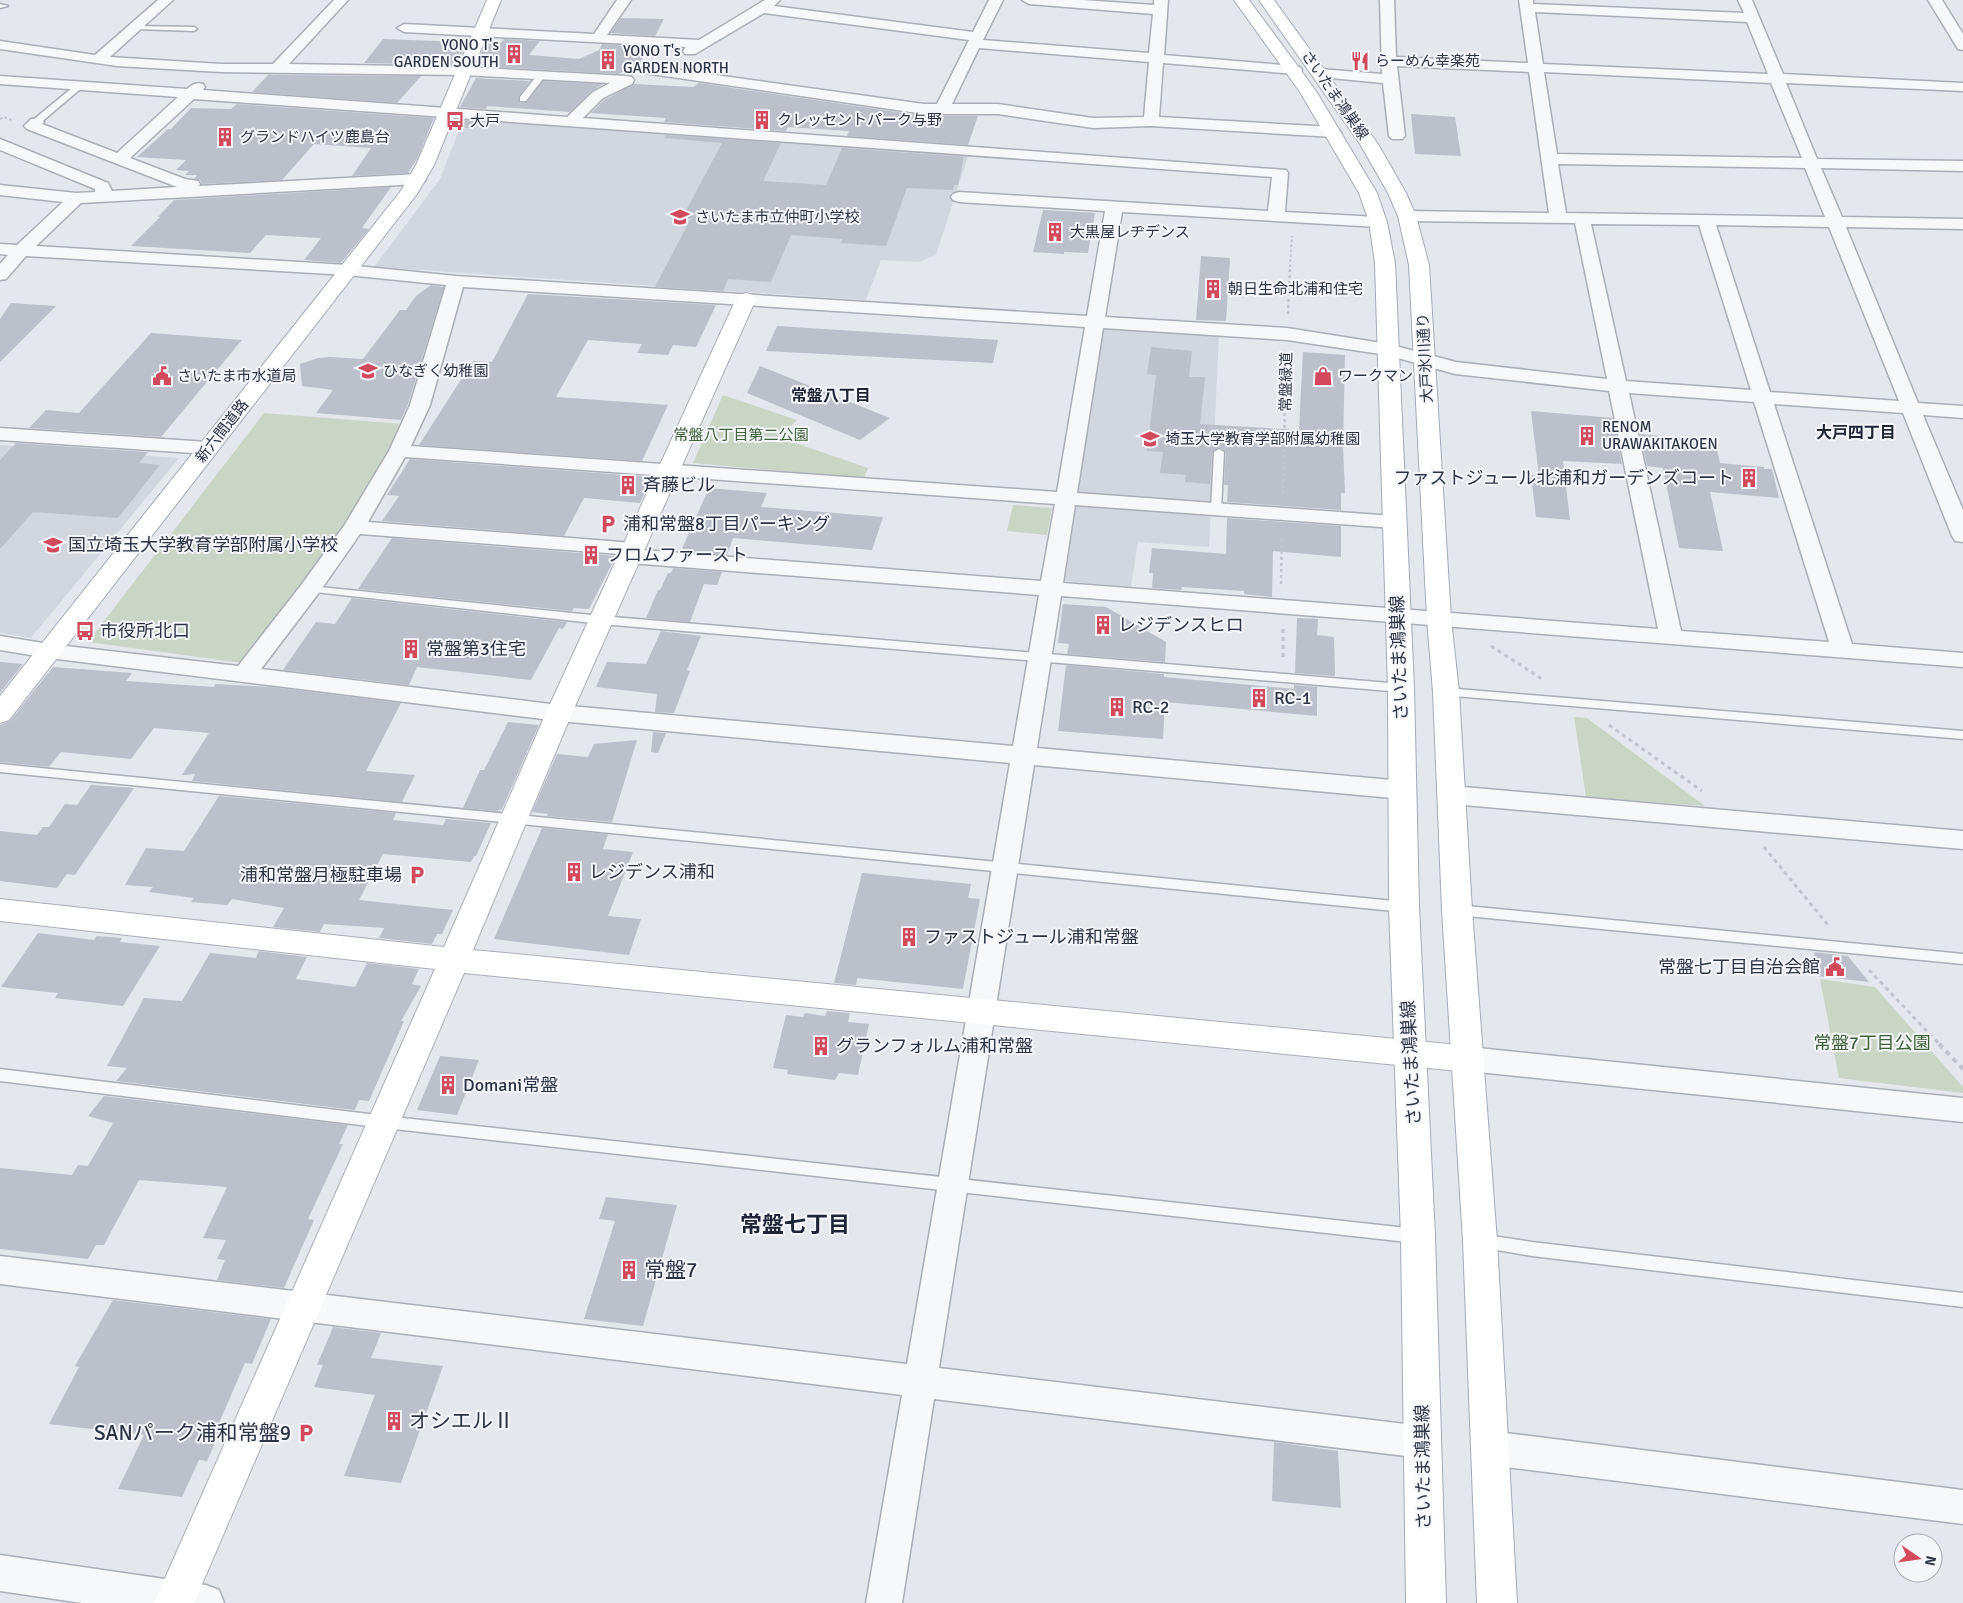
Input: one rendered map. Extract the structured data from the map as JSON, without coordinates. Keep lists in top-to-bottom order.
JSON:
{
  "streets": {
    "main road": ["さいたま鴻巣線", "大戸氷川通り", "新六間道路"],
    "path": ["常盤緑道"]
  },
  "crossings": [
    ["さいたま鴻巣線", "大戸氷川通り"]
  ],
  "districts": ["常盤八丁目", "大戸四丁目", "常盤七丁目"],
  "parks": ["常盤八丁目第二公園", "常盤7丁目公園"],
  "places": {
    "building": [
      "YONO T's GARDEN SOUTH",
      "YONO T's GARDEN NORTH",
      "クレッセントパーク与野",
      "グランドハイツ鹿島台",
      "大黒屋レヂデンス",
      "朝日生命北浦和住宅",
      "RENOM URAWAKITAKOEN",
      "ファストジュール北浦和ガーデンズコート",
      "斉藤ビル",
      "フロムファースト",
      "レジデンスヒロ",
      "常盤第3住宅",
      "RC-1",
      "RC-2",
      "レジデンス浦和",
      "ファストジュール浦和常盤",
      "グランフォルム浦和常盤",
      "Domani常盤",
      "常盤7",
      "オシエルⅡ"
    ],
    "restaurant": ["らーめん幸楽苑"],
    "bus stop": ["大戸", "市役所北口"],
    "school or university": [
      "さいたま市立仲町小学校",
      "ひなぎく幼稚園",
      "埼玉大学教育学部附属幼稚園",
      "国立埼玉大学教育学部附属小学校"
    ],
    "public building": ["さいたま市水道局", "常盤七丁目自治会館"],
    "shop": ["ワークマン"],
    "parking": ["浦和常盤8丁目パーキング", "浦和常盤月極駐車場", "SANパーク浦和常盤9"]
  },
  "north": "right"
}
